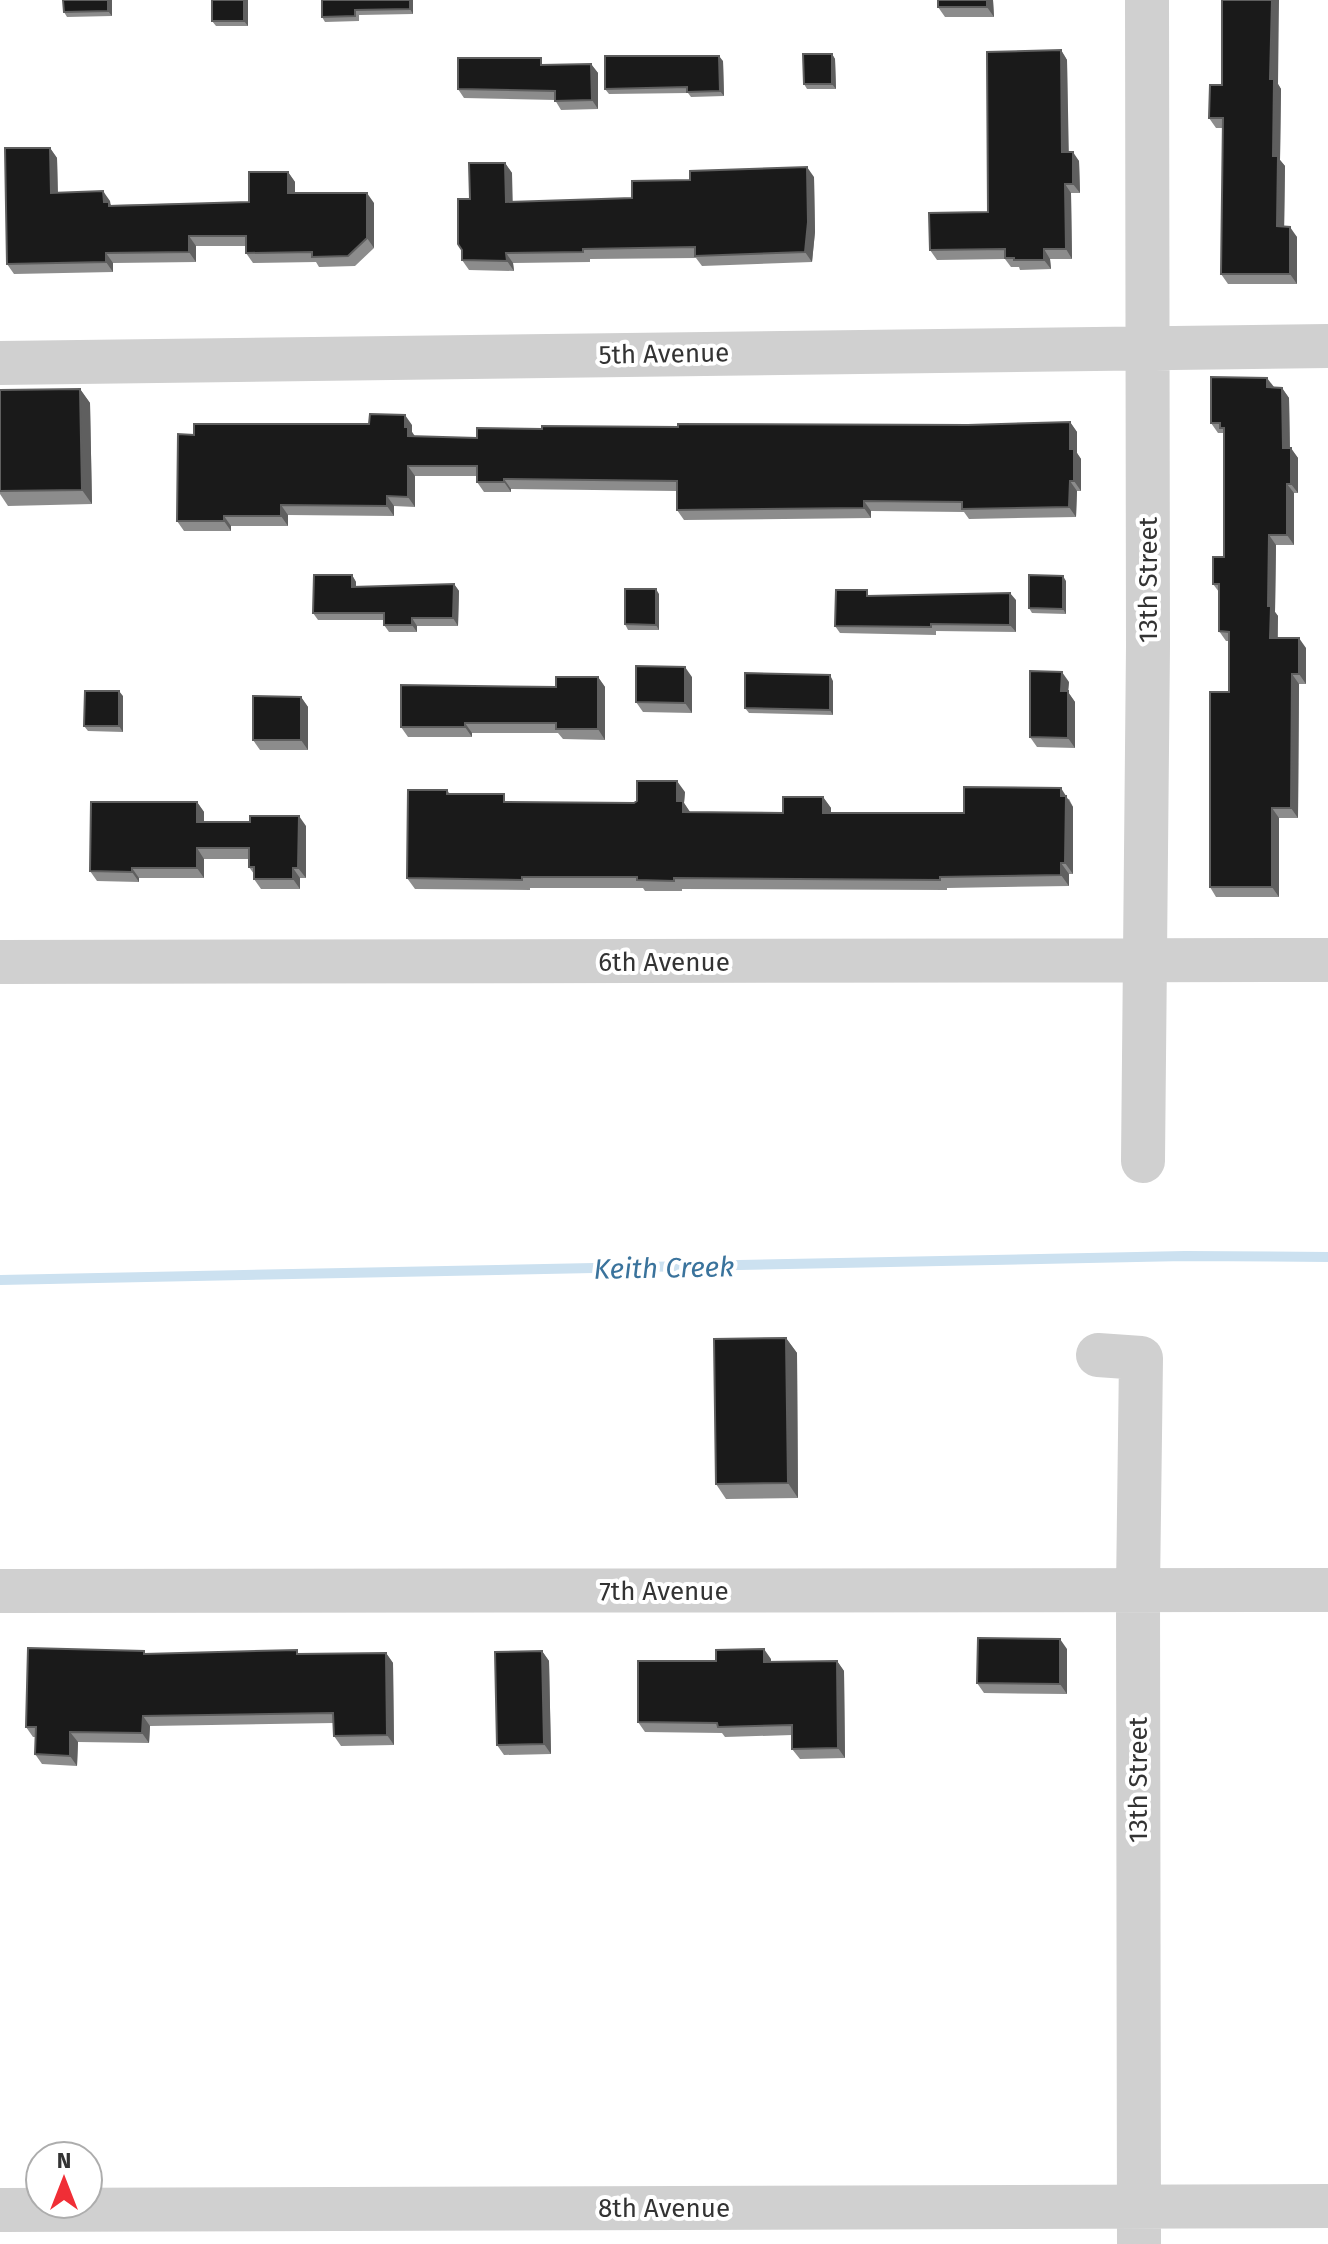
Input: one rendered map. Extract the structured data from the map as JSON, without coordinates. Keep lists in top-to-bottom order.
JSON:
{
  "streets": {
    "street": [
      "5th Avenue",
      "13th Street",
      "6th Avenue",
      "7th Avenue",
      "8th Avenue"
    ]
  },
  "crossings": [
    ["5th Avenue", "13th Street"],
    ["13th Street", "6th Avenue"],
    ["13th Street", "7th Avenue"],
    ["13th Street", "8th Avenue"]
  ],
  "water": ["Keith Creek"],
  "north": "top"
}
